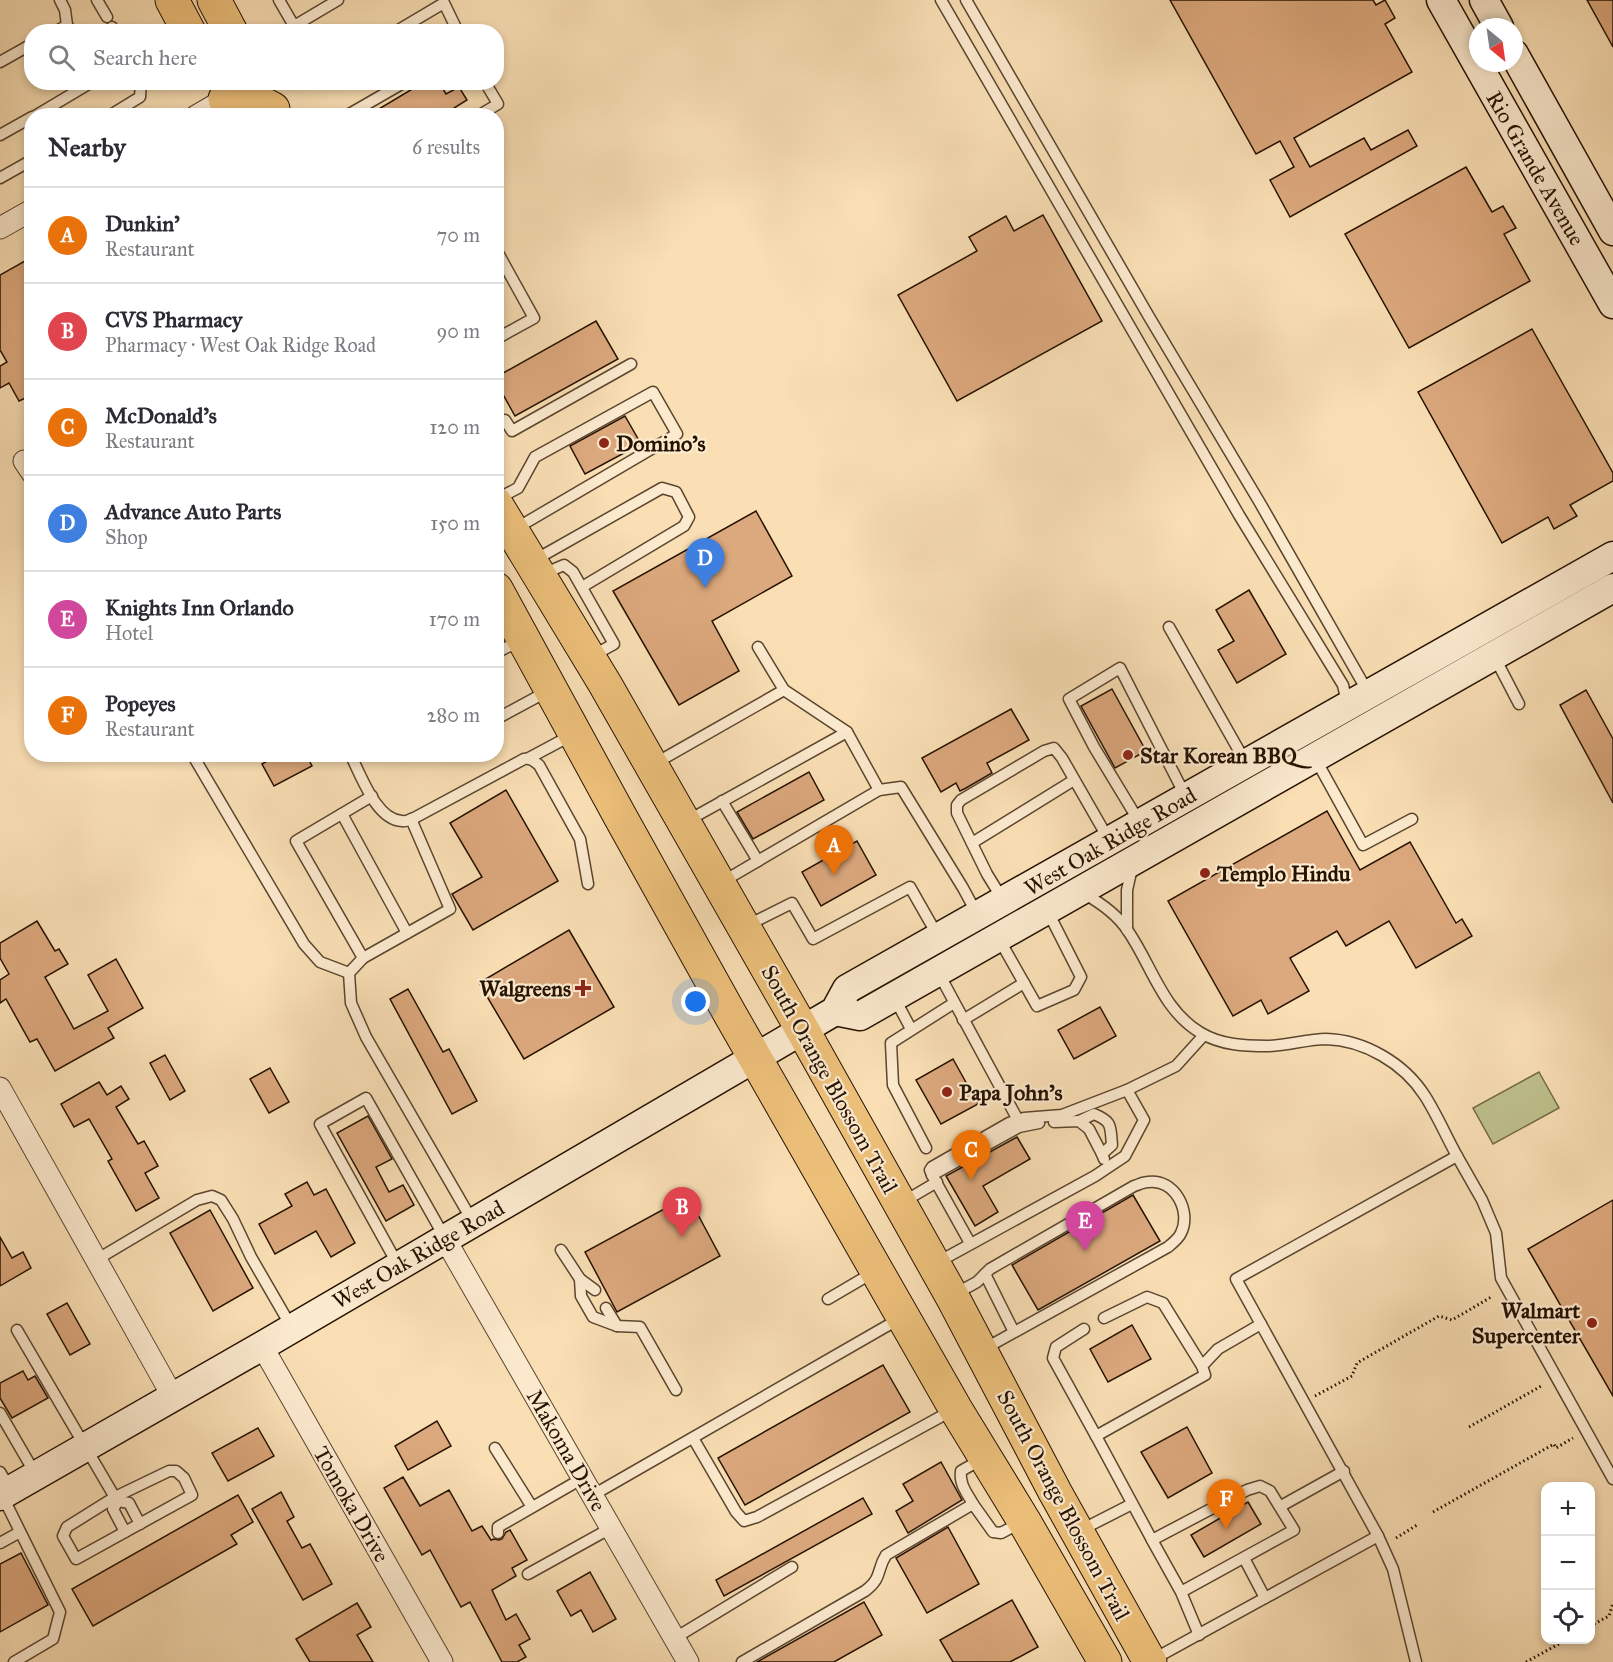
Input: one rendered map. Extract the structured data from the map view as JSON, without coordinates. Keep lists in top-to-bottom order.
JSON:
{
  "streets": {
    "main road": ["South Orange Blossom Trail"],
    "street": [
      "Rio Grande Avenue",
      "West Oak Ridge Road",
      "Makoma Drive",
      "Tomoka Drive"
    ]
  },
  "crossings": [
    ["West Oak Ridge Road", "South Orange Blossom Trail"],
    ["West Oak Ridge Road", "Makoma Drive"],
    ["West Oak Ridge Road", "Tomoka Drive"]
  ],
  "places": {
    "other": [
      "Domino's",
      "Star Korean BBQ",
      "Templo Hindu",
      "Papa John's",
      "Walmart Supercenter"
    ],
    "health": ["Walgreens"]
  },
  "north": "bottom right",
  "page": {
    "search": "Search here",
    "heading": ["Nearby", "6 results"],
    "list": [
      {
        "mark": "A",
        "name": "Dunkin'",
        "note": "Restaurant",
        "value": "70 m"
      },
      {
        "mark": "B",
        "name": "CVS Pharmacy",
        "note": "Pharmacy · West Oak Ridge Road",
        "value": "90 m"
      },
      {
        "mark": "C",
        "name": "McDonald's",
        "note": "Restaurant",
        "value": "120 m"
      },
      {
        "mark": "D",
        "name": "Advance Auto Parts",
        "note": "Shop",
        "value": "150 m"
      },
      {
        "mark": "E",
        "name": "Knights Inn Orlando",
        "note": "Hotel",
        "value": "170 m"
      },
      {
        "mark": "F",
        "name": "Popeyes",
        "note": "Restaurant",
        "value": "280 m"
      }
    ],
    "pins": [
      "D",
      "A",
      "C",
      "B",
      "E",
      "F"
    ],
    "map_buttons": ["+", "−"]
  }
}
